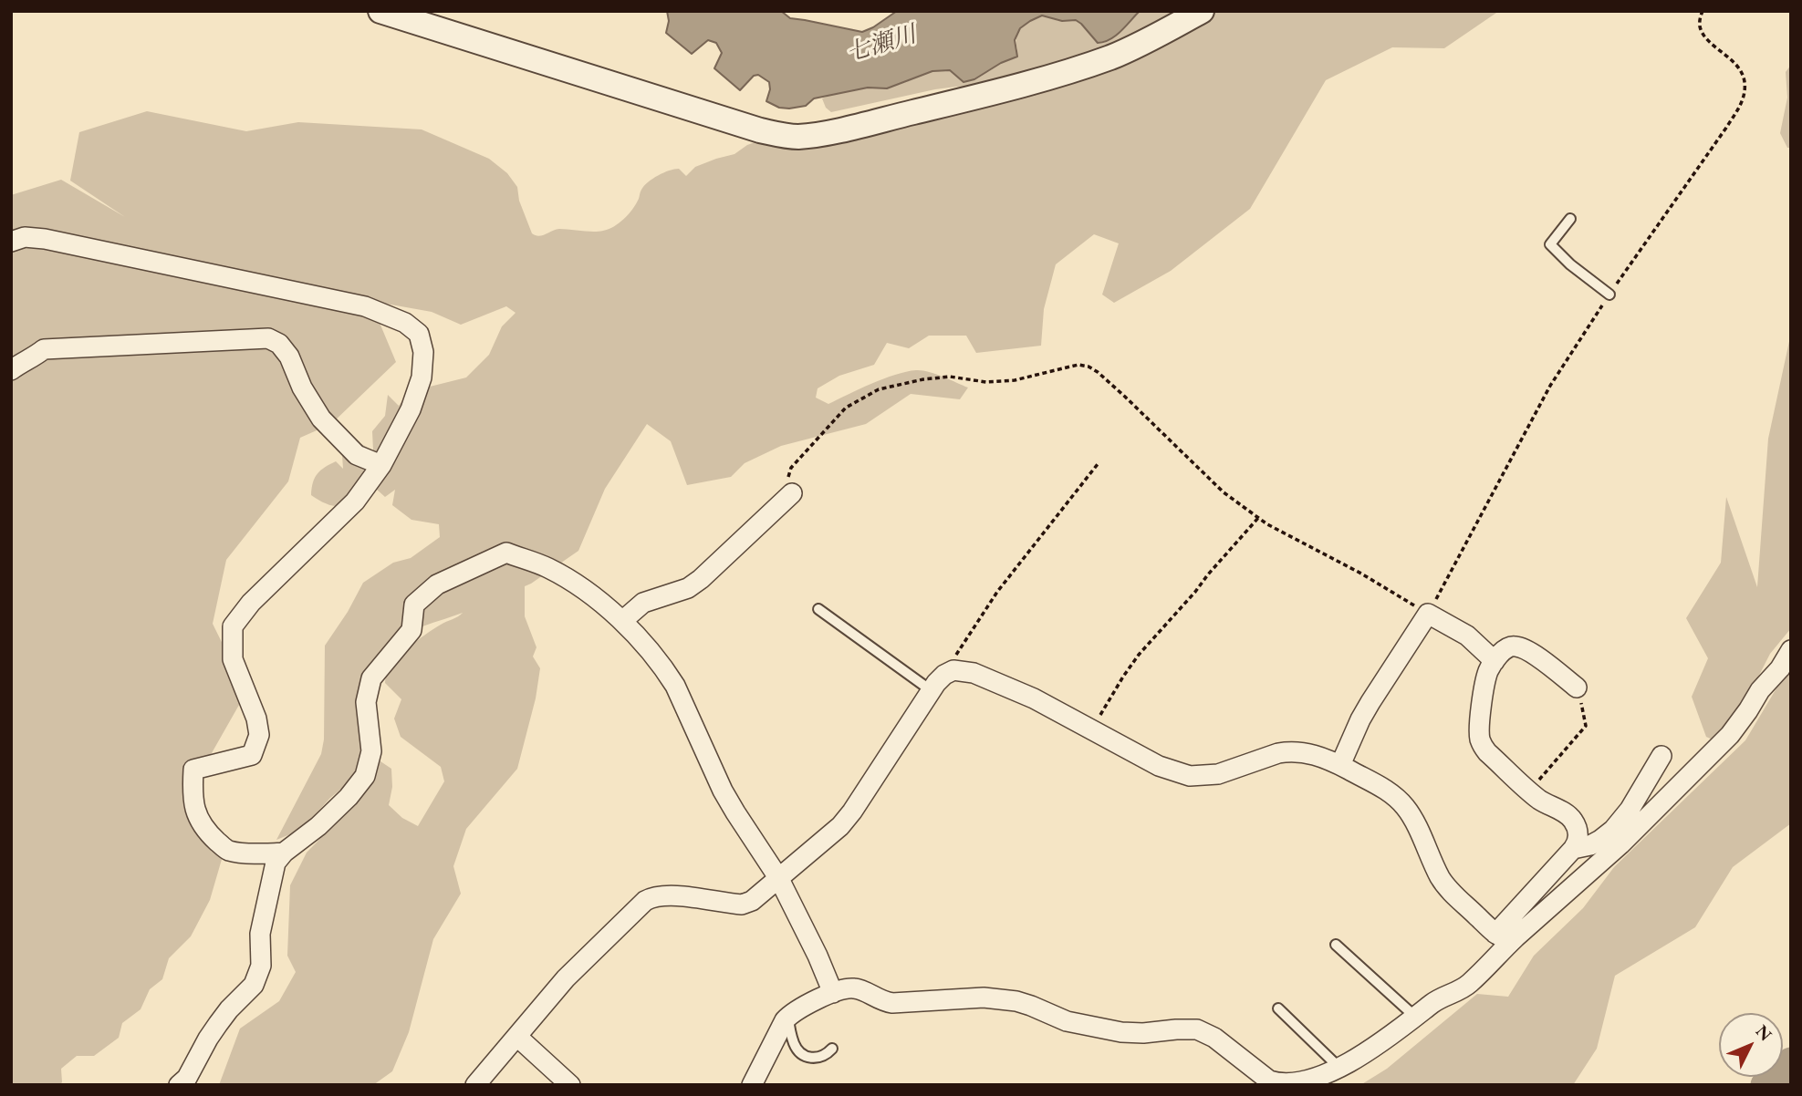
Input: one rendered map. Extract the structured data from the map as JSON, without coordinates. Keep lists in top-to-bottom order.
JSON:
{
  "water": ["七瀬川"],
  "north": "top right"
}
